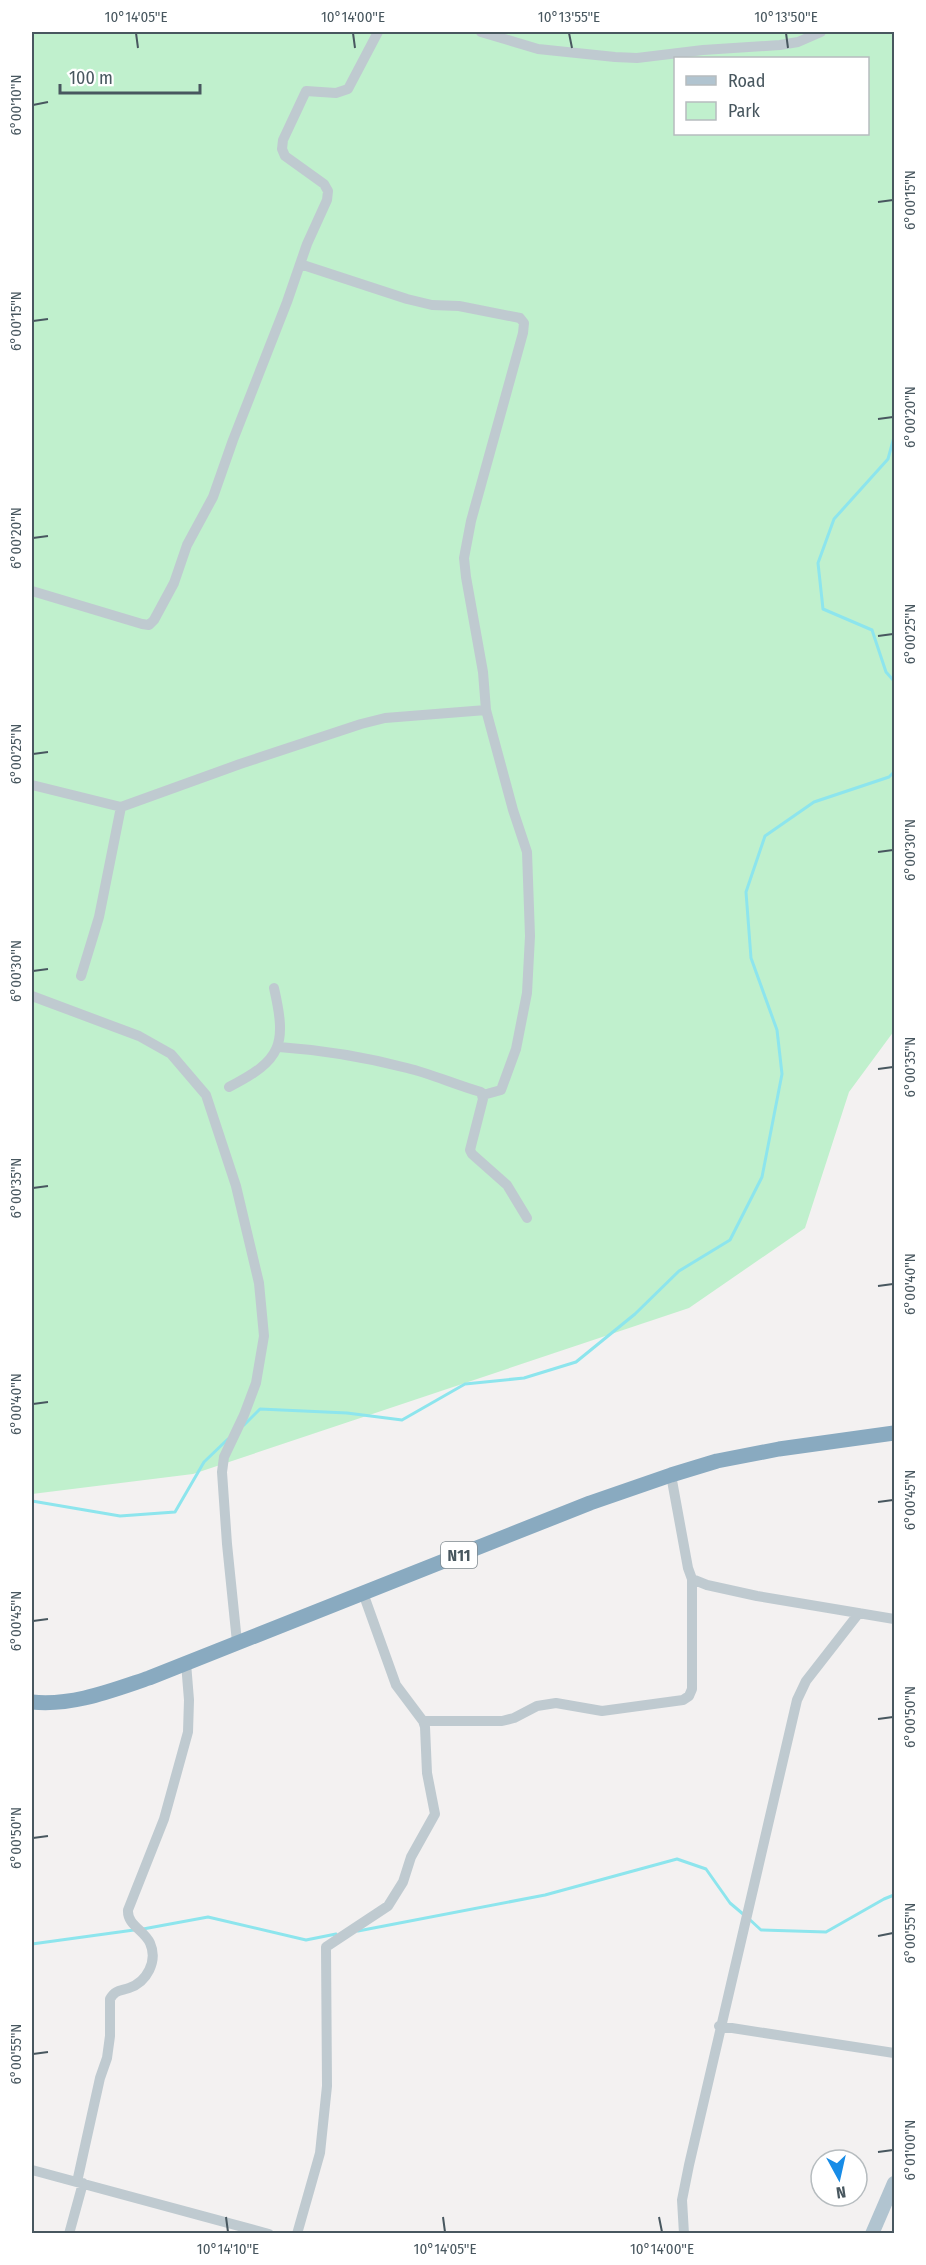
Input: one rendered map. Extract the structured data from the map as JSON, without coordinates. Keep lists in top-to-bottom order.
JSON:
{
  "streets": {
    "highway": ["N11"]
  },
  "legend": ["Road", "Park"],
  "scale_bar": "100 m",
  "north": "bottom",
  "coordinates": [
    "10°14'05\"E",
    "10°14'00\"E",
    "10°13'55\"E",
    "10°13'50\"E",
    "6°00'10\"N",
    "6°00'15\"N",
    "6°00'20\"N",
    "6°00'25\"N",
    "6°00'30\"N",
    "6°00'35\"N",
    "6°00'40\"N",
    "6°00'45\"N",
    "6°00'50\"N",
    "6°00'55\"N",
    "6°01'00\"N",
    "10°14'10\"E"
  ]
}
